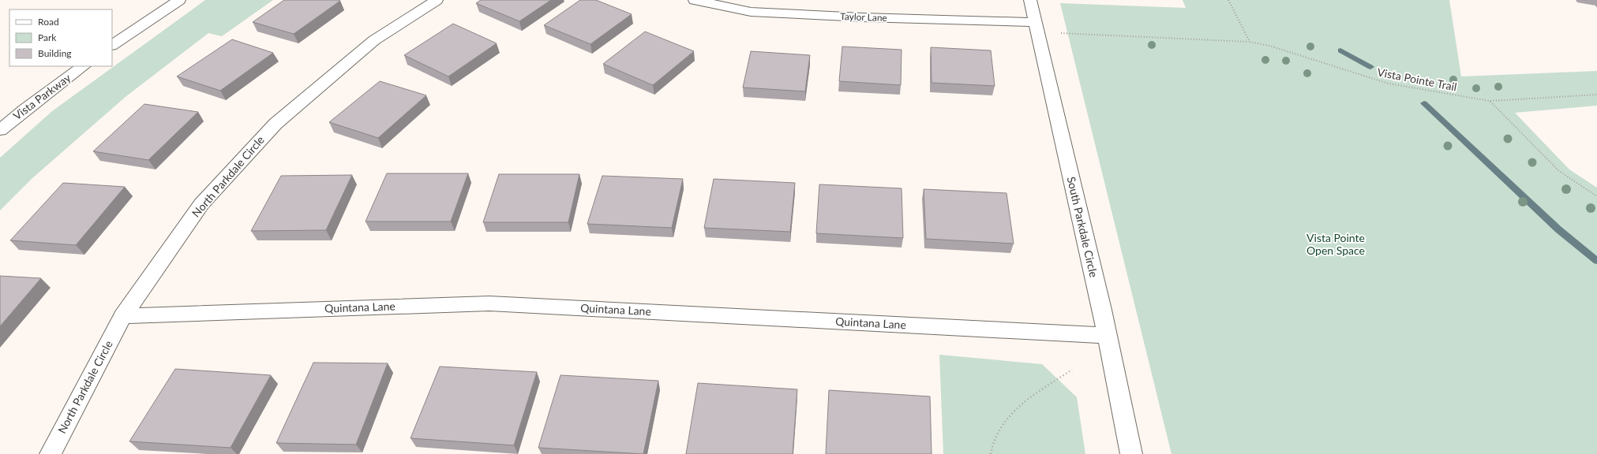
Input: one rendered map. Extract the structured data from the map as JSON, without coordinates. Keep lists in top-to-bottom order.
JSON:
{
  "streets": {
    "street": [
      "Taylor Lane",
      "Vista Parkway",
      "North Parkdale Circle",
      "South Parkdale Circle",
      "Quintana Lane"
    ],
    "path": ["Vista Pointe Trail"]
  },
  "crossings": [
    ["Taylor Lane", "South Parkdale Circle"],
    ["North Parkdale Circle", "Quintana Lane"],
    ["South Parkdale Circle", "Quintana Lane"]
  ],
  "parks": ["Vista Pointe Open Space"],
  "legend": ["Road", "Park", "Building"]
}
